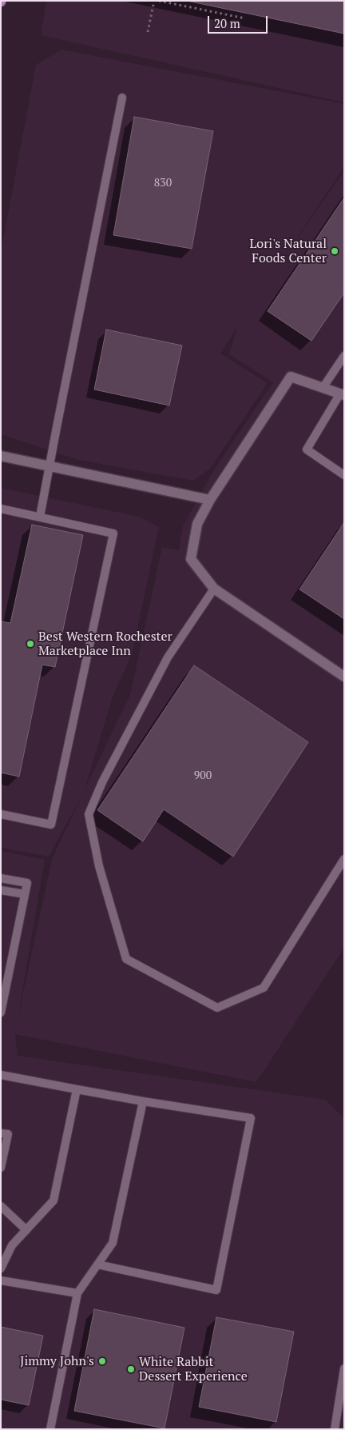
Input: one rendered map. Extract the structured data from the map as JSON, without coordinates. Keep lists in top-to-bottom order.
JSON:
{
  "places": [
    "Lori's Natural Foods Center",
    "Best Western Rochester Marketplace Inn",
    "Jimmy John's",
    "White Rabbit Dessert Experience"
  ],
  "house_numbers": ["830", "900"],
  "scale_bar": "20 m"
}
